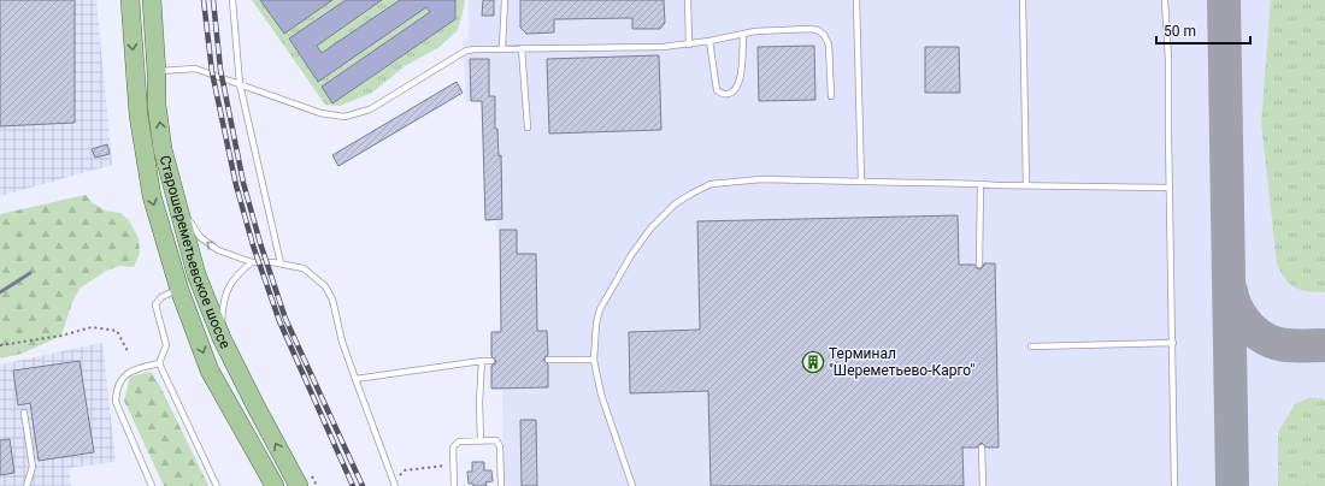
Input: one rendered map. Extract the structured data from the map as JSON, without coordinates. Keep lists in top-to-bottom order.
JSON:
{
  "streets": {
    "main road": ["Старошереметьевское шоссе"]
  },
  "places": {
    "building": ["Терминал \"Шереметьево-Карго\""]
  },
  "scale_bar": "50 m"
}
